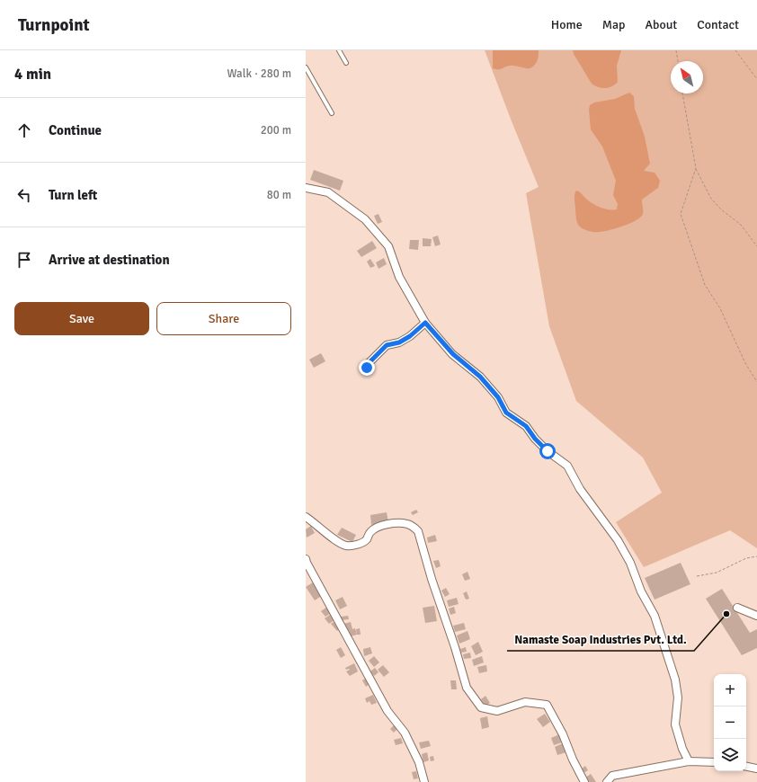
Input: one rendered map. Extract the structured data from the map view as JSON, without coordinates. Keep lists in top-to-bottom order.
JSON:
{
  "places": ["Namaste Soap Industries Pvt. Ltd."],
  "north": "top left",
  "page": {
    "header": "Turnpoint",
    "nav": [
      "Home",
      "Map",
      "About",
      "Contact"
    ],
    "heading": ["4 min", "Walk · 280 m"],
    "list": [
      ["Continue", "200 m"],
      ["Turn left", "80 m"],
      "Arrive at destination"
    ],
    "buttons": ["Save", "Share"],
    "map_buttons": ["+", "−"]
  }
}
